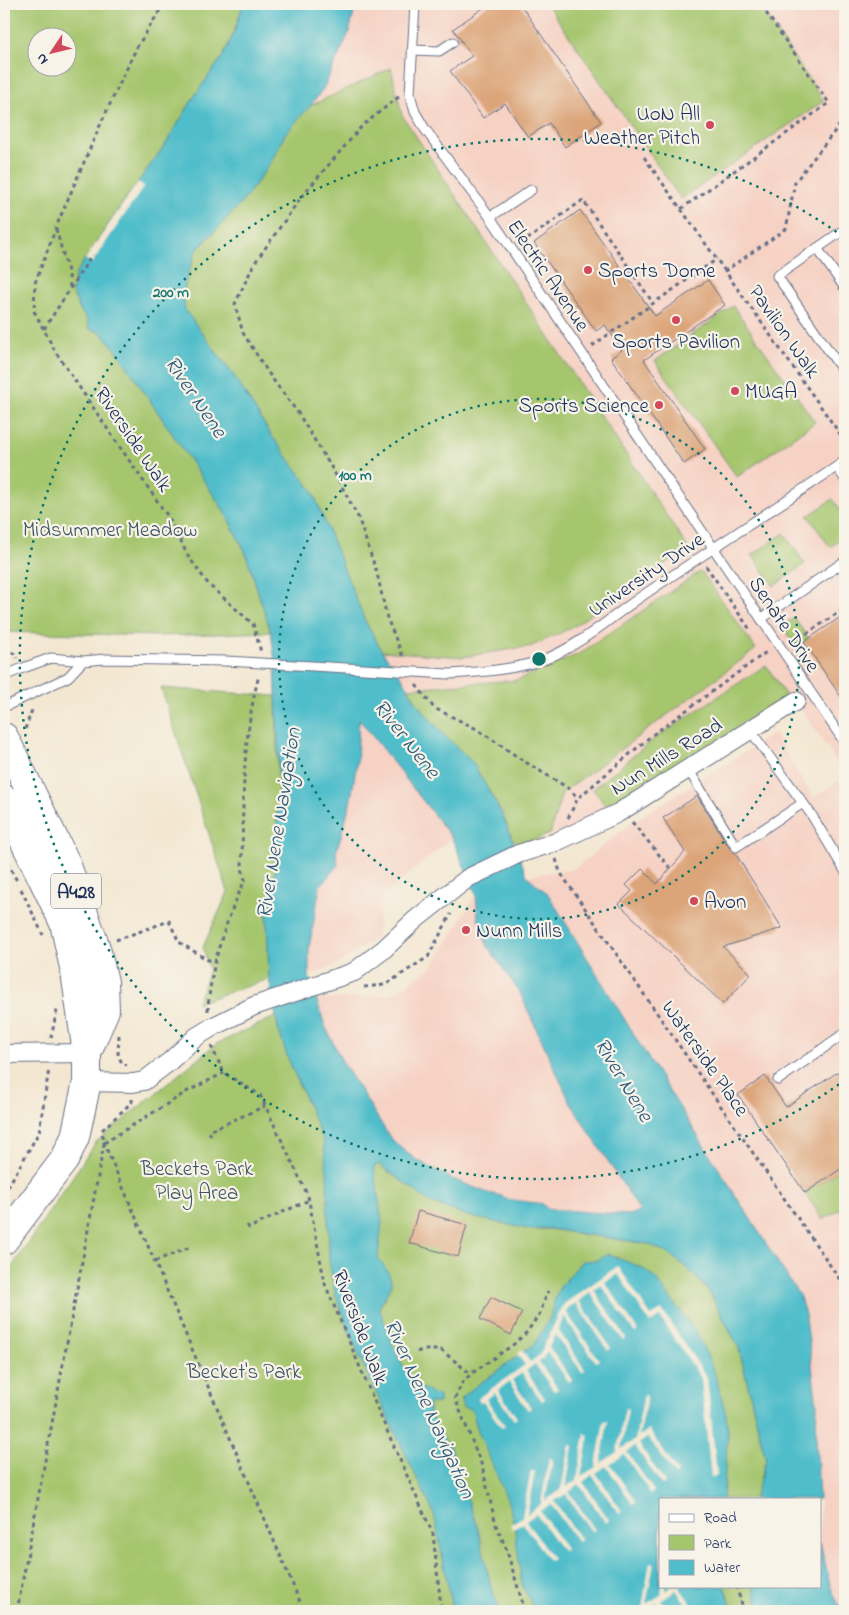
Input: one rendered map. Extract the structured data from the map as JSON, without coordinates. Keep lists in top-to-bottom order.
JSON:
{
  "streets": {
    "main road": ["A428"],
    "street": ["Nun Mills Road"],
    "lane": ["Electric Avenue", "University Drive", "Senate Drive"],
    "path": ["Pavilion Walk", "Riverside Walk", "Waterside Place"]
  },
  "crossings": [
    ["Electric Avenue", "University Drive"],
    ["Electric Avenue", "Senate Drive"],
    ["University Drive", "Senate Drive"],
    ["Senate Drive", "Nun Mills Road"],
    ["Nun Mills Road", "A428"],
    ["Nun Mills Road", "Waterside Place"]
  ],
  "water": ["River Nene", "River Nene Navigation"],
  "parks": ["Midsummer Meadow", "Beckets Park Play Area", "Becket's Park"],
  "places": [
    "UoN All Weather Pitch",
    "Sports Dome",
    "Sports Pavilion",
    "MUGA",
    "Sports Science",
    "Avon",
    "Nunn Mills"
  ],
  "legend": ["Road", "Park", "Water"],
  "north": "bottom left",
  "rings": ["200 m", "100 m"]
}
